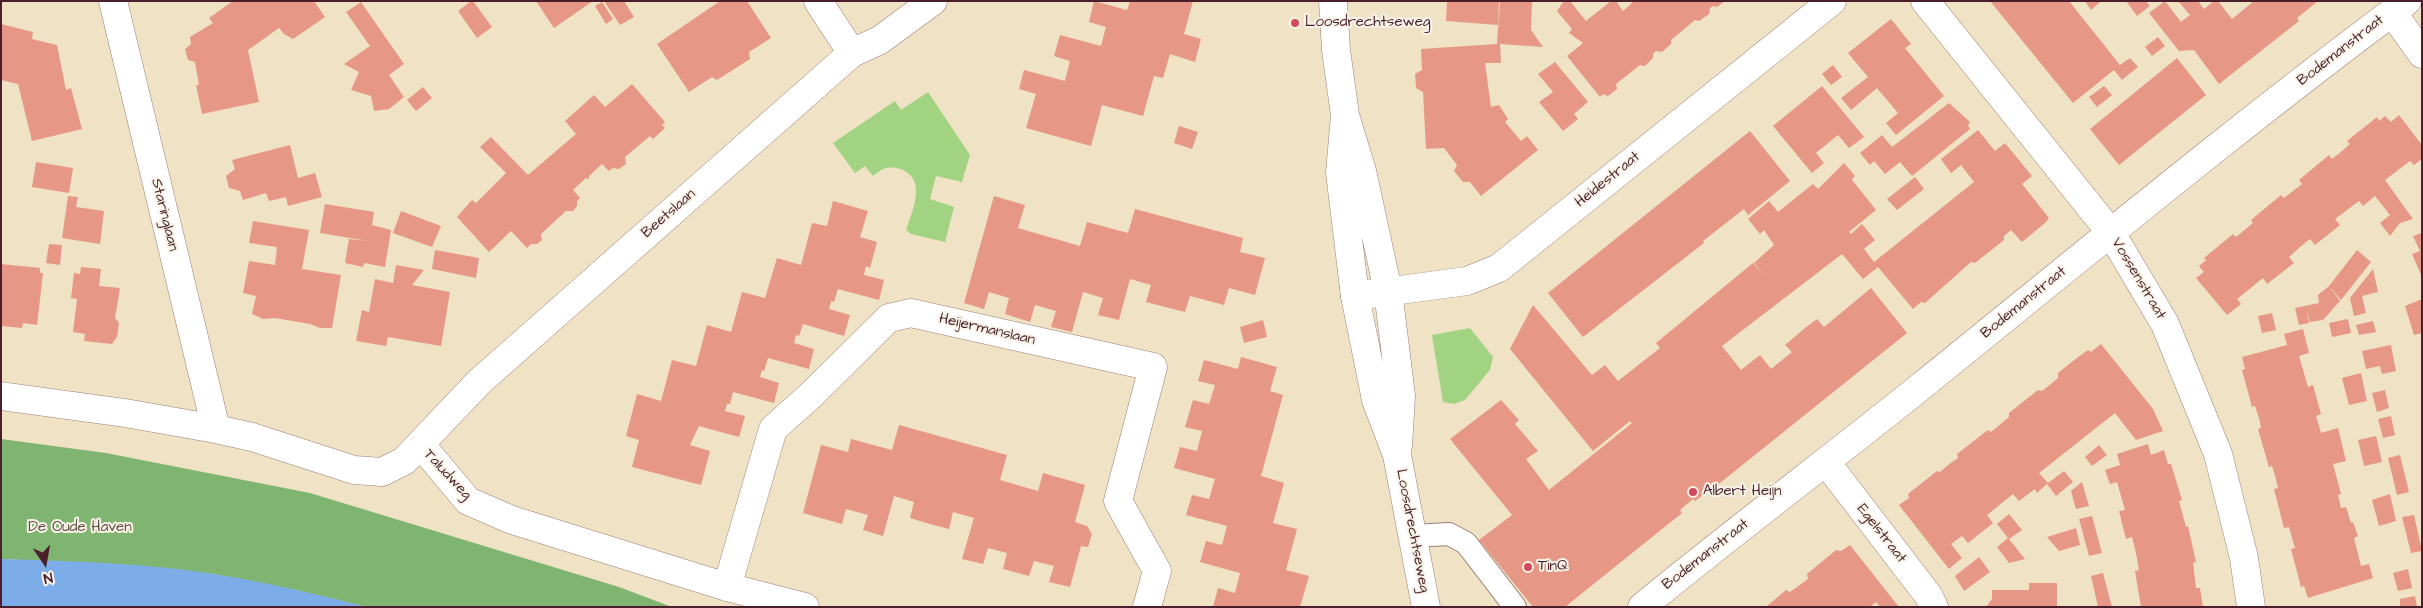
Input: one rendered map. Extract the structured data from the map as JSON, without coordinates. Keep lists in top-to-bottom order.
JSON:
{
  "streets": {
    "street": [
      "Bodemanstraat",
      "Heidestraat",
      "Beetslaan",
      "Staringlaan",
      "Vossenstraat",
      "Heijermanslaan",
      "Taludweg",
      "Loosdrechtseweg",
      "Egelstraat"
    ]
  },
  "crossings": [
    ["Bodemanstraat", "Vossenstraat"],
    ["Bodemanstraat", "Egelstraat"],
    ["Heidestraat", "Loosdrechtseweg"],
    ["Beetslaan", "Taludweg"],
    ["Staringlaan", "Taludweg"],
    ["Heijermanslaan", "Taludweg"]
  ],
  "parks": ["De Oude Haven"],
  "places": ["Loosdrechtseweg", "Albert Heijn", "TinQ"],
  "north": "bottom"
}
